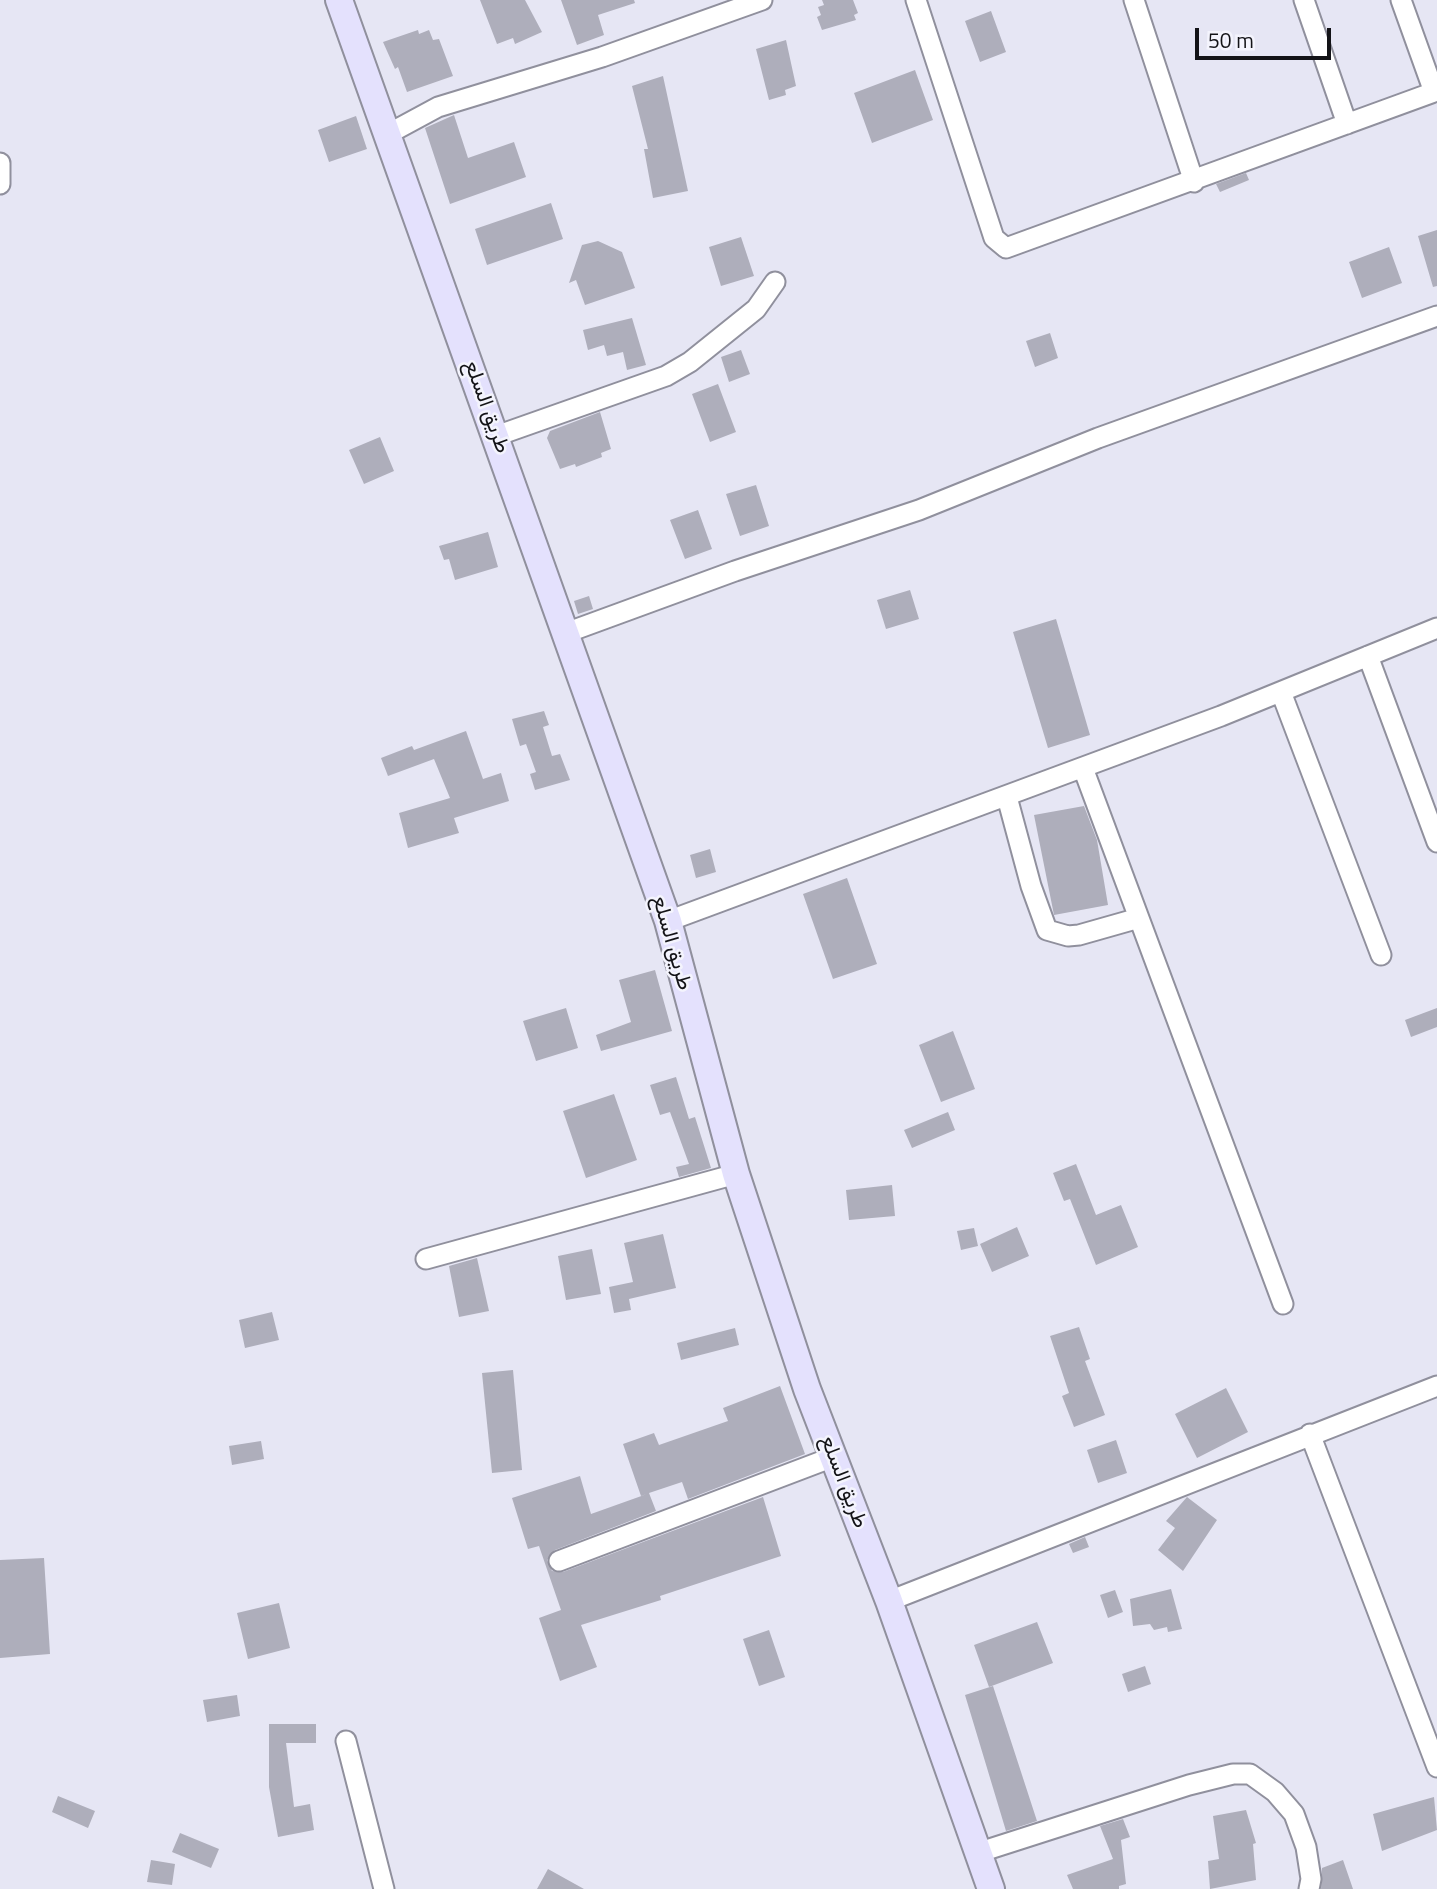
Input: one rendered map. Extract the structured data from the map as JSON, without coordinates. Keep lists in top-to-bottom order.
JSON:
{
  "streets": {
    "street": ["طريق السلع"]
  },
  "scale_bar": "50 m"
}
